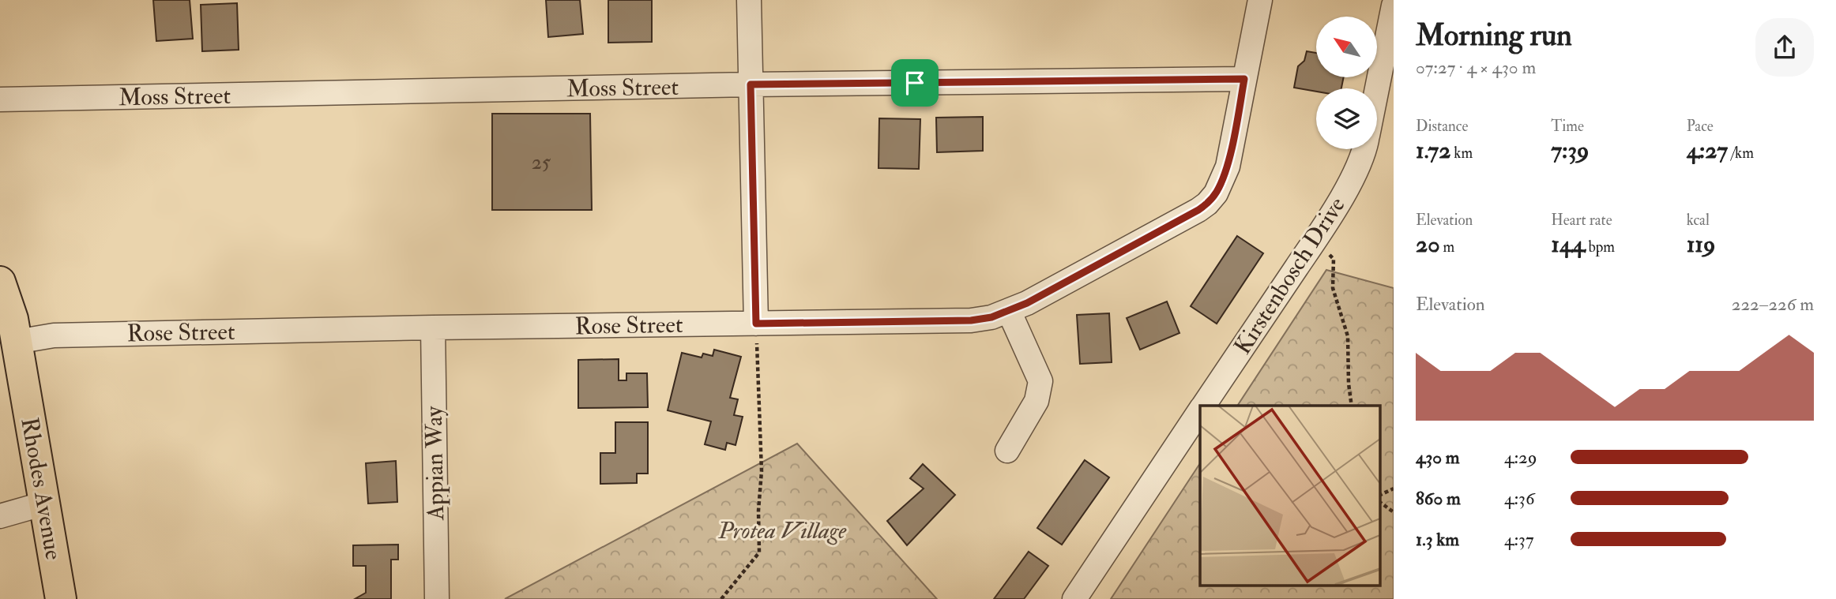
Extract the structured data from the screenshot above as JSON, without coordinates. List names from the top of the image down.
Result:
{
  "streets": {
    "main road": ["Rhodes Avenue"],
    "street": [
      "Moss Street",
      "Kirstenbosch Drive",
      "Rose Street",
      "Appian Way"
    ]
  },
  "crossings": [
    ["Moss Street", "Rose Street"],
    ["Rose Street", "Appian Way"],
    ["Rose Street", "Rhodes Avenue"]
  ],
  "parks": ["Protea Village"],
  "house_numbers": ["25"],
  "north": "top left",
  "page": {
    "heading": ["Morning run", "07:27 · 4 × 430 m"],
    "stats": [
      ["Distance", "1.72 km"],
      ["Time", "7:39"],
      ["Pace", "4:27 /km"],
      ["Elevation", "20 m"],
      ["Heart rate", "144 bpm"],
      ["kcal", "119"]
    ],
    "chart": ["Elevation", "222–226 m"],
    "list": [
      {
        "name": "430 m",
        "note": "4:29"
      },
      {
        "name": "860 m",
        "note": "4:36"
      },
      {
        "name": "1.3 km",
        "note": "4:37"
      }
    ]
  }
}
